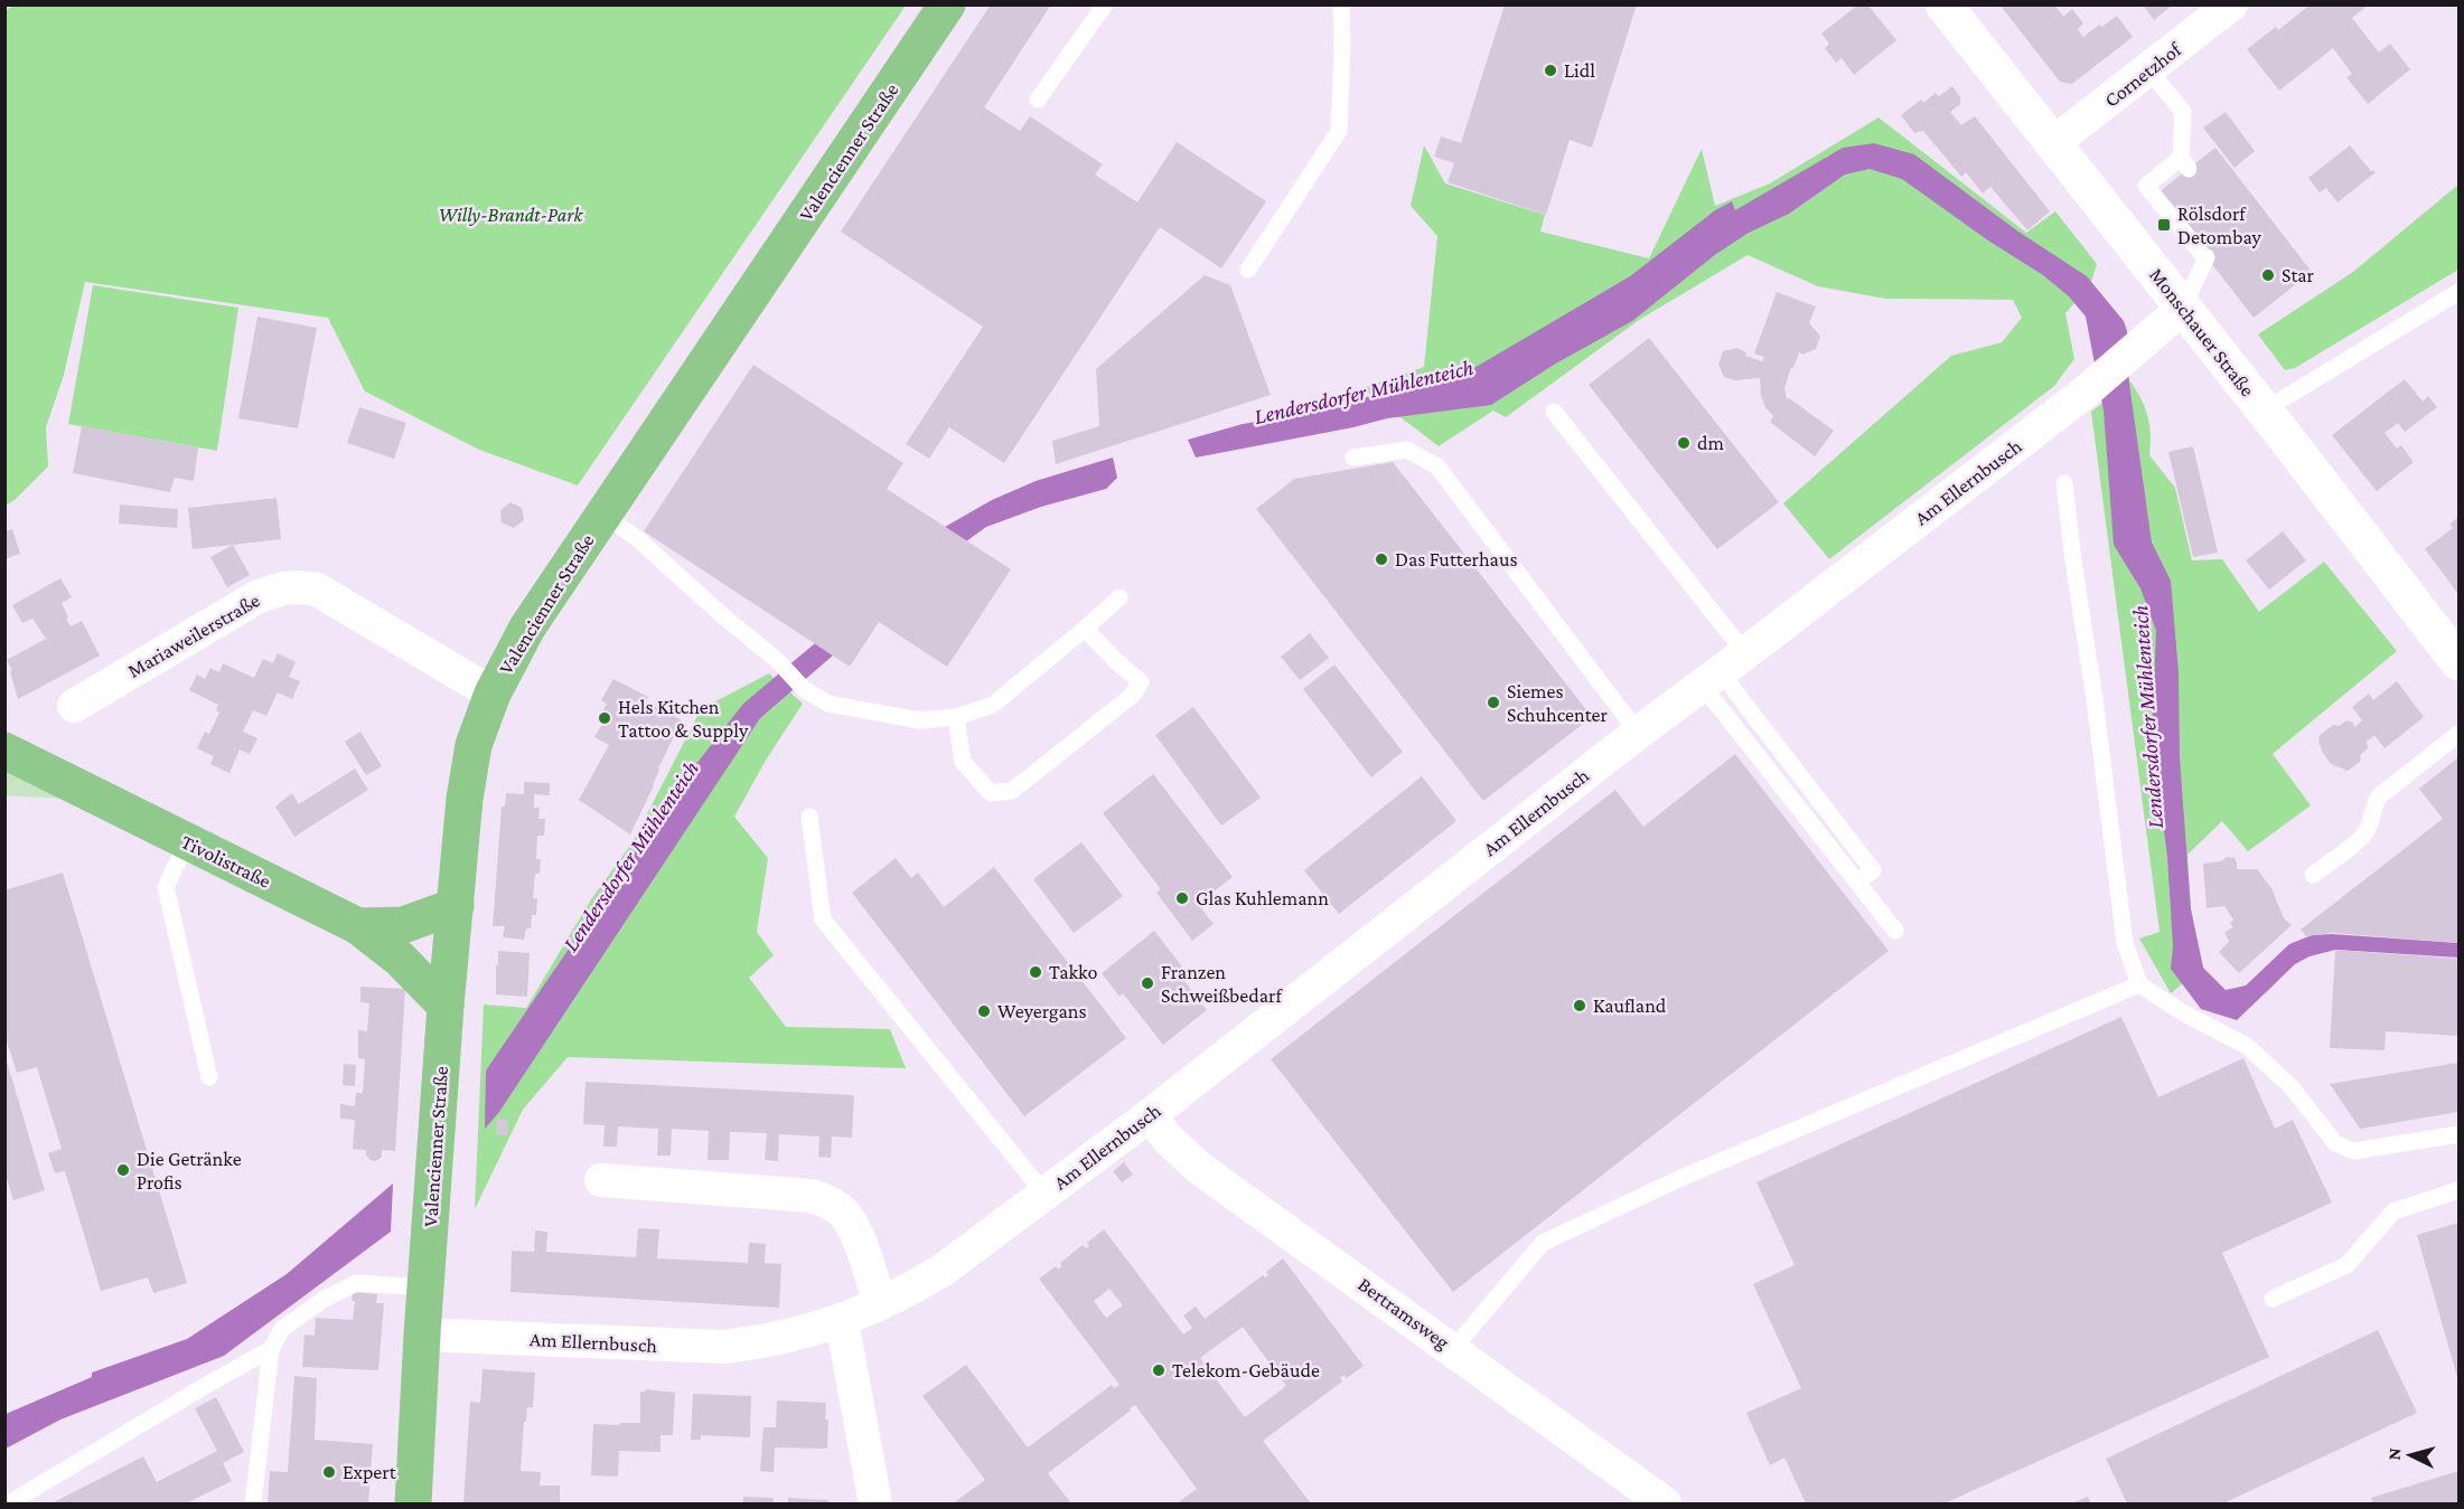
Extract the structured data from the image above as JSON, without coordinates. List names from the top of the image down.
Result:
{
  "streets": {
    "main road": ["Valencienner Straße", "Tivolistraße"],
    "street": [
      "Cornetzhof",
      "Monschauer Straße",
      "Am Ellernbusch",
      "Mariaweilerstraße",
      "Bertramsweg"
    ]
  },
  "crossings": [
    ["Cornetzhof", "Monschauer Straße"],
    ["Valencienner Straße", "Am Ellernbusch"],
    ["Valencienner Straße", "Mariaweilerstraße"],
    ["Valencienner Straße", "Tivolistraße"],
    ["Monschauer Straße", "Am Ellernbusch"],
    ["Am Ellernbusch", "Bertramsweg"]
  ],
  "water": ["Lendersdorfer Mühlenteich"],
  "parks": ["Willy-Brandt-Park"],
  "places": {
    "other": [
      "Lidl",
      "Star",
      "dm",
      "Das Futterhaus",
      "Siemes Schuhcenter",
      "Hels Kitchen Tattoo & Supply",
      "Glas Kuhlemann",
      "Takko",
      "Franzen Schweißbedarf",
      "Kaufland",
      "Weyergans",
      "Die Getränke Profis",
      "Telekom-Gebäude",
      "Expert"
    ],
    "transit": ["Rölsdorf Detombay"]
  },
  "north": "left"
}
